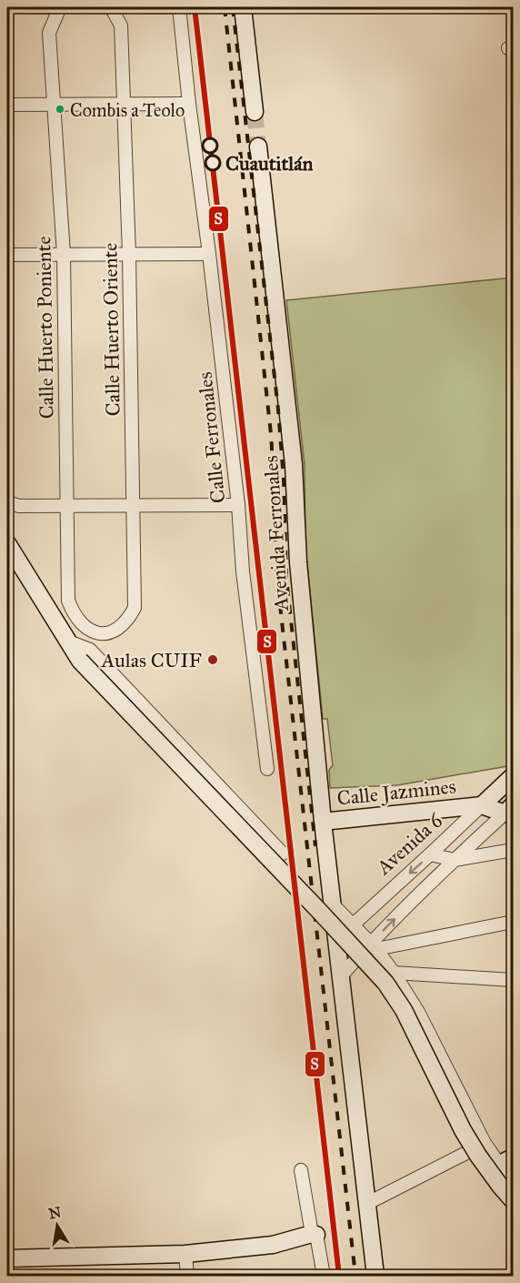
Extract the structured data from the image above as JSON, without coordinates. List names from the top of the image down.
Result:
{
  "streets": {
    "main road": ["Avenida Ferronales", "Calle Jazmines", "Avenida 6"],
    "street": ["Calle Huerto Poniente", "Calle Huerto Oriente", "Calle Ferronales"]
  },
  "crossings": [
    ["Calle Huerto Poniente", "Calle Huerto Oriente"],
    ["Avenida Ferronales", "Calle Jazmines"],
    ["Avenida Ferronales", "Avenida 6"],
    ["Calle Jazmines", "Avenida 6"]
  ],
  "places": ["Combis a Teolo", "Cuautitlán", "Aulas CUIF"],
  "lines": ["transit line S"],
  "north": "top"
}
